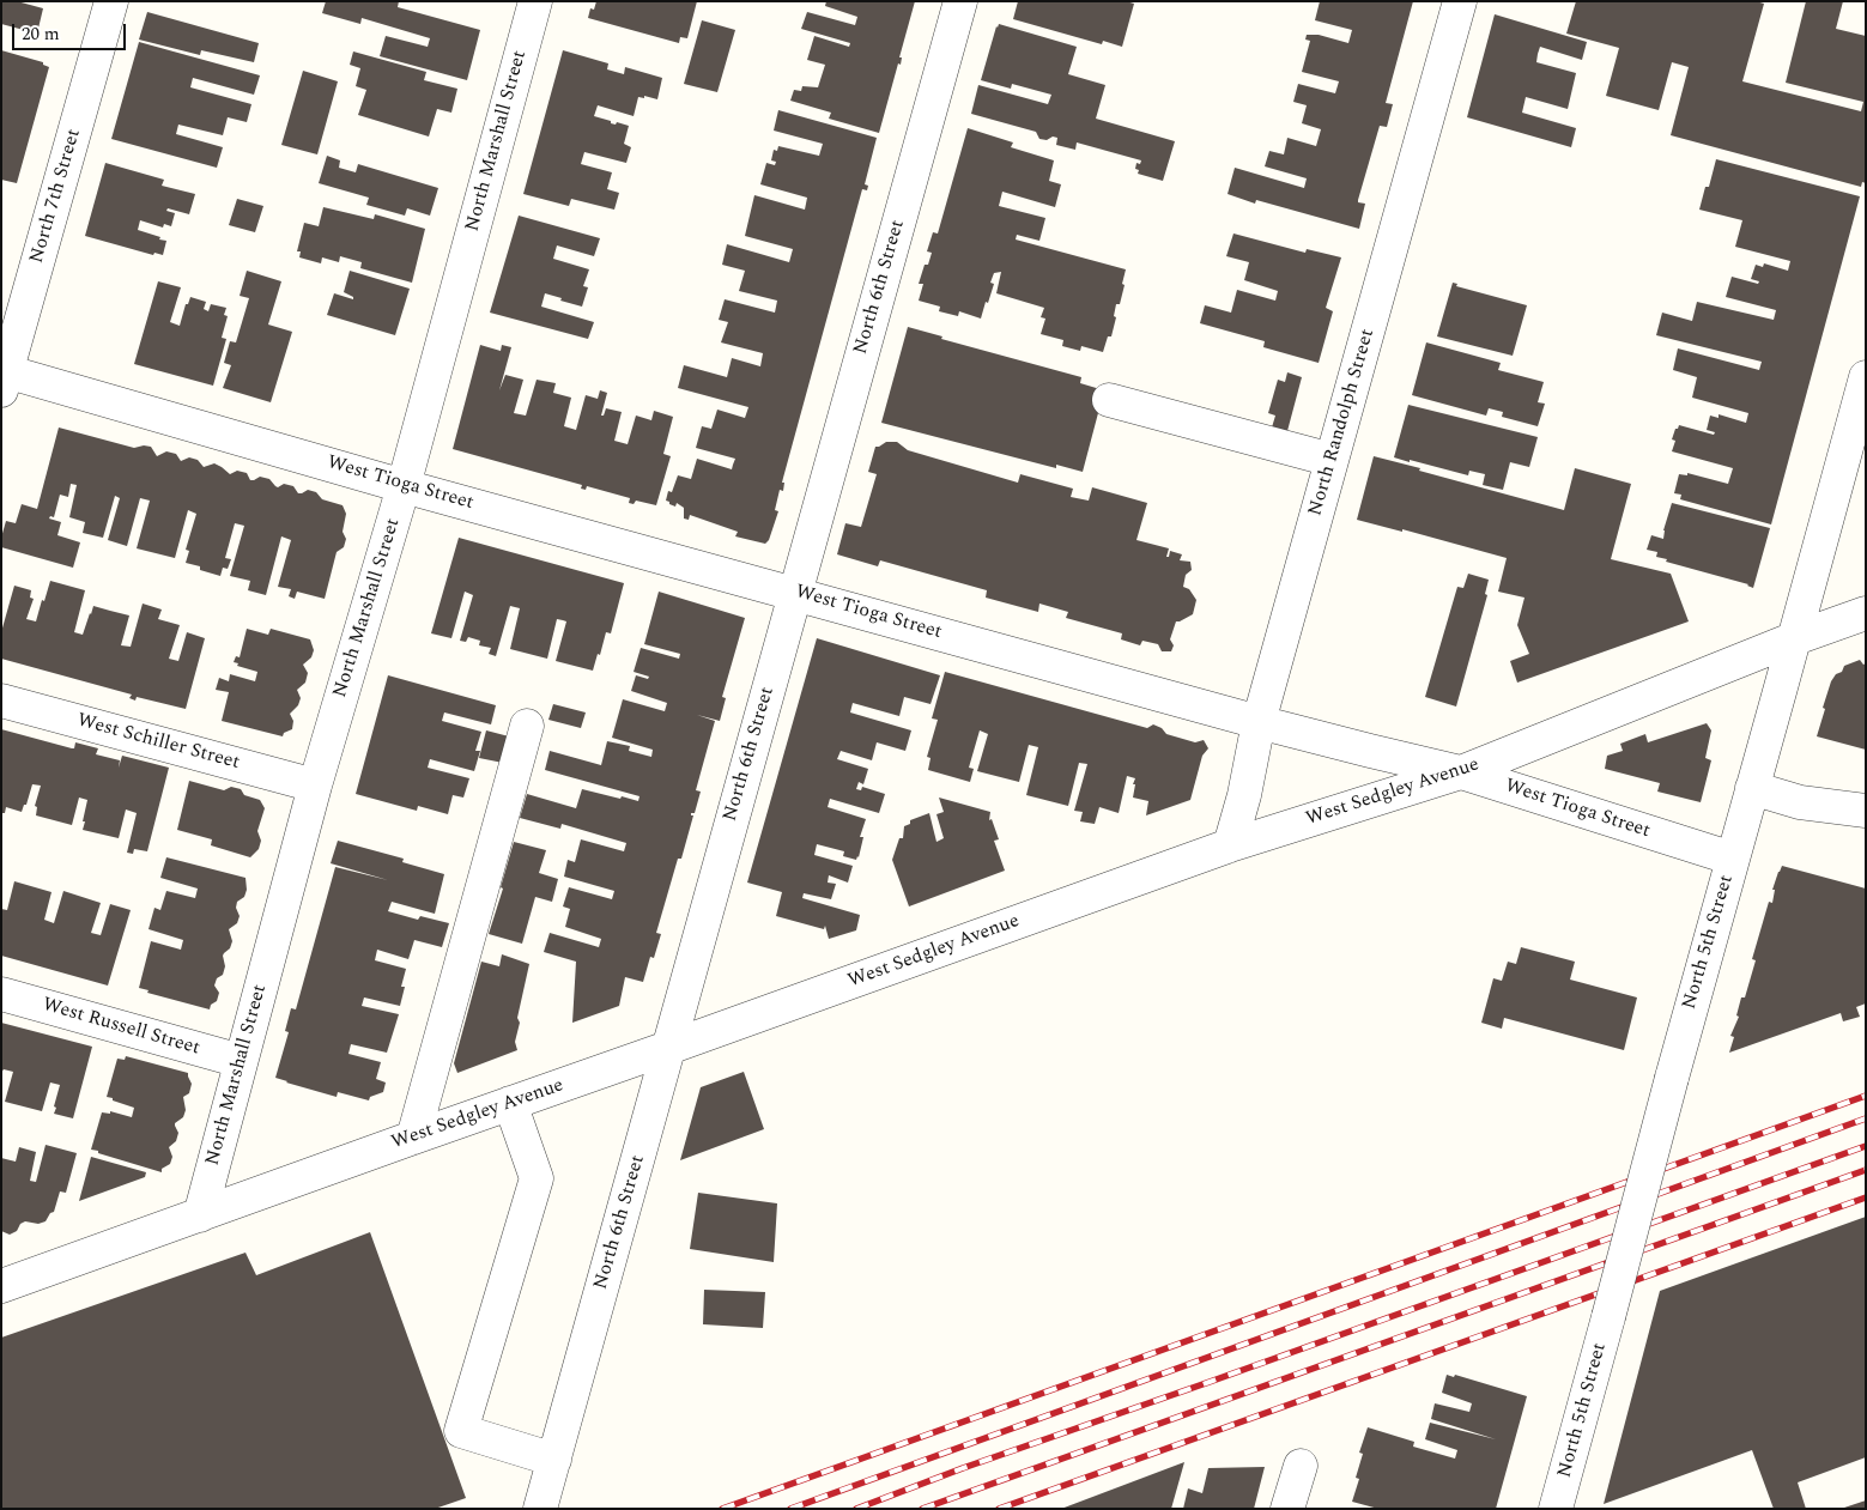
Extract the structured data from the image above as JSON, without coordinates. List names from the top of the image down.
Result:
{
  "streets": {
    "street": [
      "North Marshall Street",
      "North 7th Street",
      "North 6th Street",
      "North Randolph Street",
      "West Tioga Street",
      "West Schiller Street",
      "West Sedgley Avenue",
      "North 5th Street",
      "West Russell Street"
    ]
  },
  "crossings": [
    ["North Marshall Street", "West Tioga Street"],
    ["North Marshall Street", "West Schiller Street"],
    ["North Marshall Street", "West Sedgley Avenue"],
    ["North Marshall Street", "West Russell Street"],
    ["North 7th Street", "West Tioga Street"],
    ["North 6th Street", "West Tioga Street"],
    ["North 6th Street", "West Sedgley Avenue"],
    ["North Randolph Street", "West Tioga Street"],
    ["North Randolph Street", "West Sedgley Avenue"],
    ["West Tioga Street", "West Sedgley Avenue"],
    ["West Tioga Street", "North 5th Street"],
    ["West Sedgley Avenue", "North 5th Street"]
  ],
  "scale_bar": "20 m"
}
